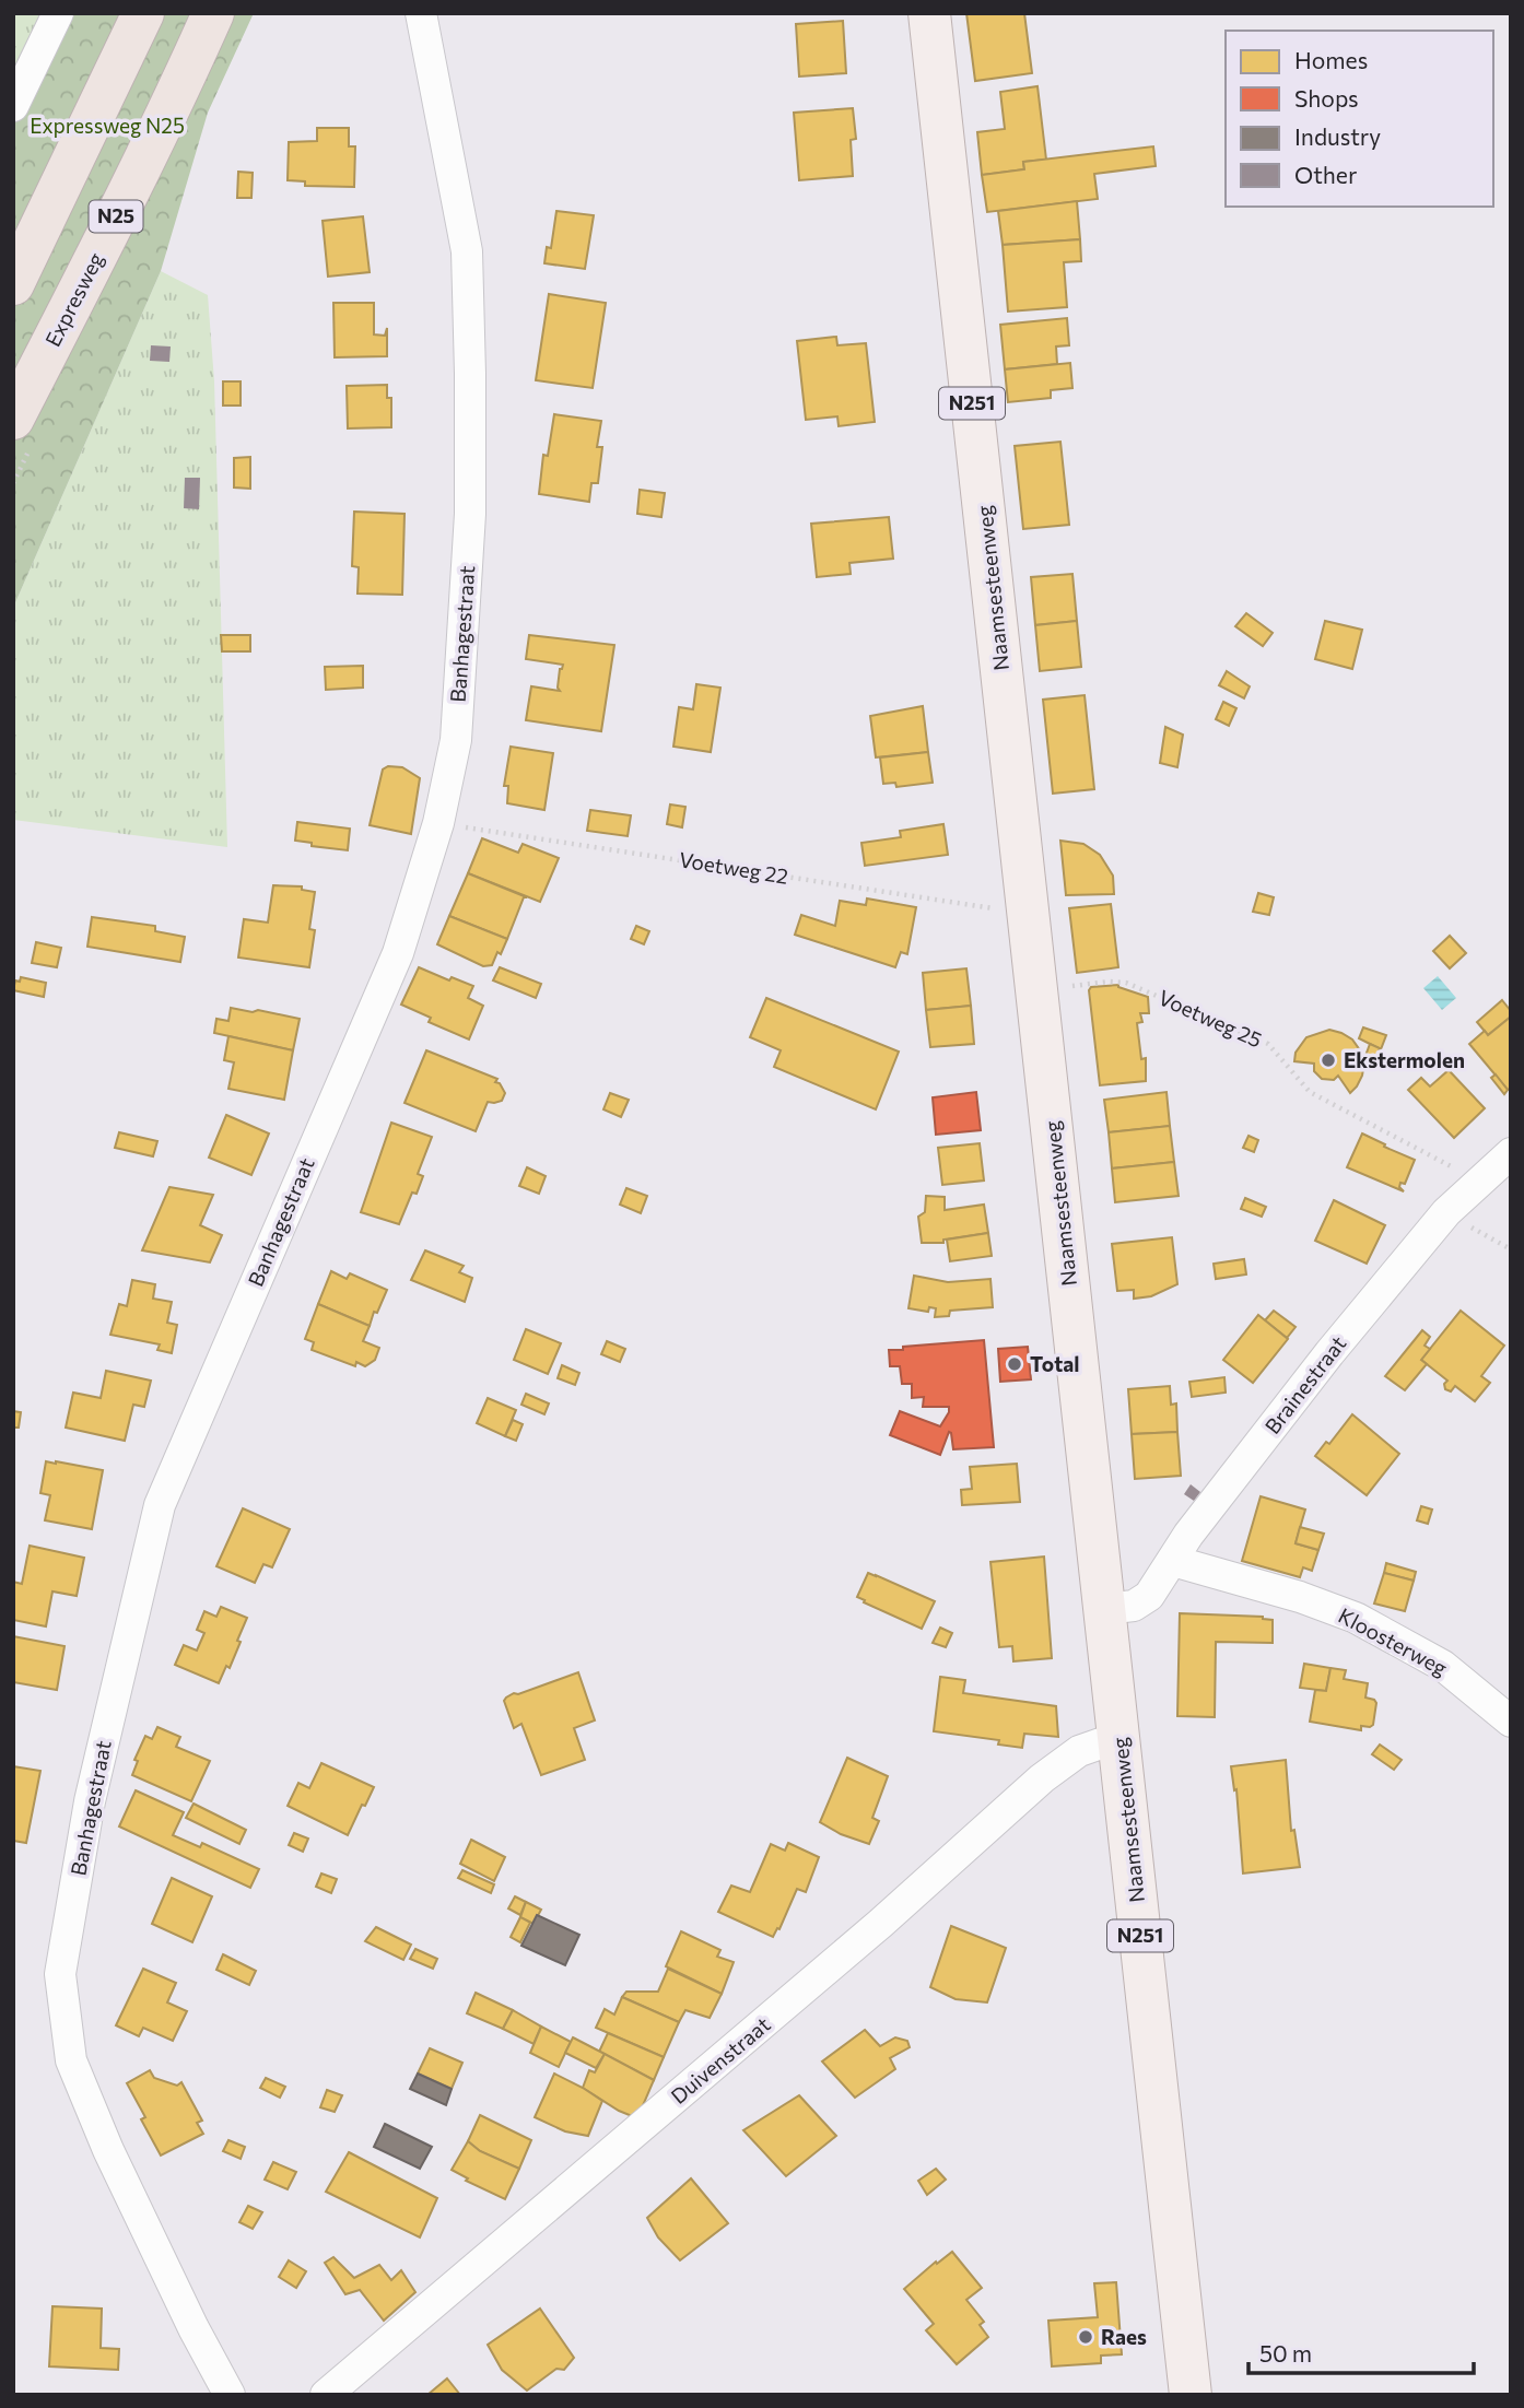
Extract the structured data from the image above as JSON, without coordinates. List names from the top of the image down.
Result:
{
  "streets": {
    "highway": ["N25", "Expresweg"],
    "main road": ["N251", "Naamsesteenweg"],
    "street": [
      "Banhagestraat",
      "Brainestraat",
      "Kloosterweg",
      "Duivenstraat"
    ],
    "path": ["Voetweg 22", "Voetweg 25"]
  },
  "crossings": [
    ["Naamsesteenweg", "Voetweg 22"],
    ["Naamsesteenweg", "Voetweg 25"],
    ["Naamsesteenweg", "Brainestraat"],
    ["Naamsesteenweg", "Duivenstraat"],
    ["Banhagestraat", "Voetweg 22"],
    ["Voetweg 25", "Brainestraat"],
    ["Brainestraat", "Kloosterweg"]
  ],
  "parks": ["Expressweg N25"],
  "places": ["Ekstermolen", "Total", "Raes"],
  "legend": [
    "Homes",
    "Shops",
    "Industry",
    "Other"
  ],
  "scale_bar": "50 m"
}
